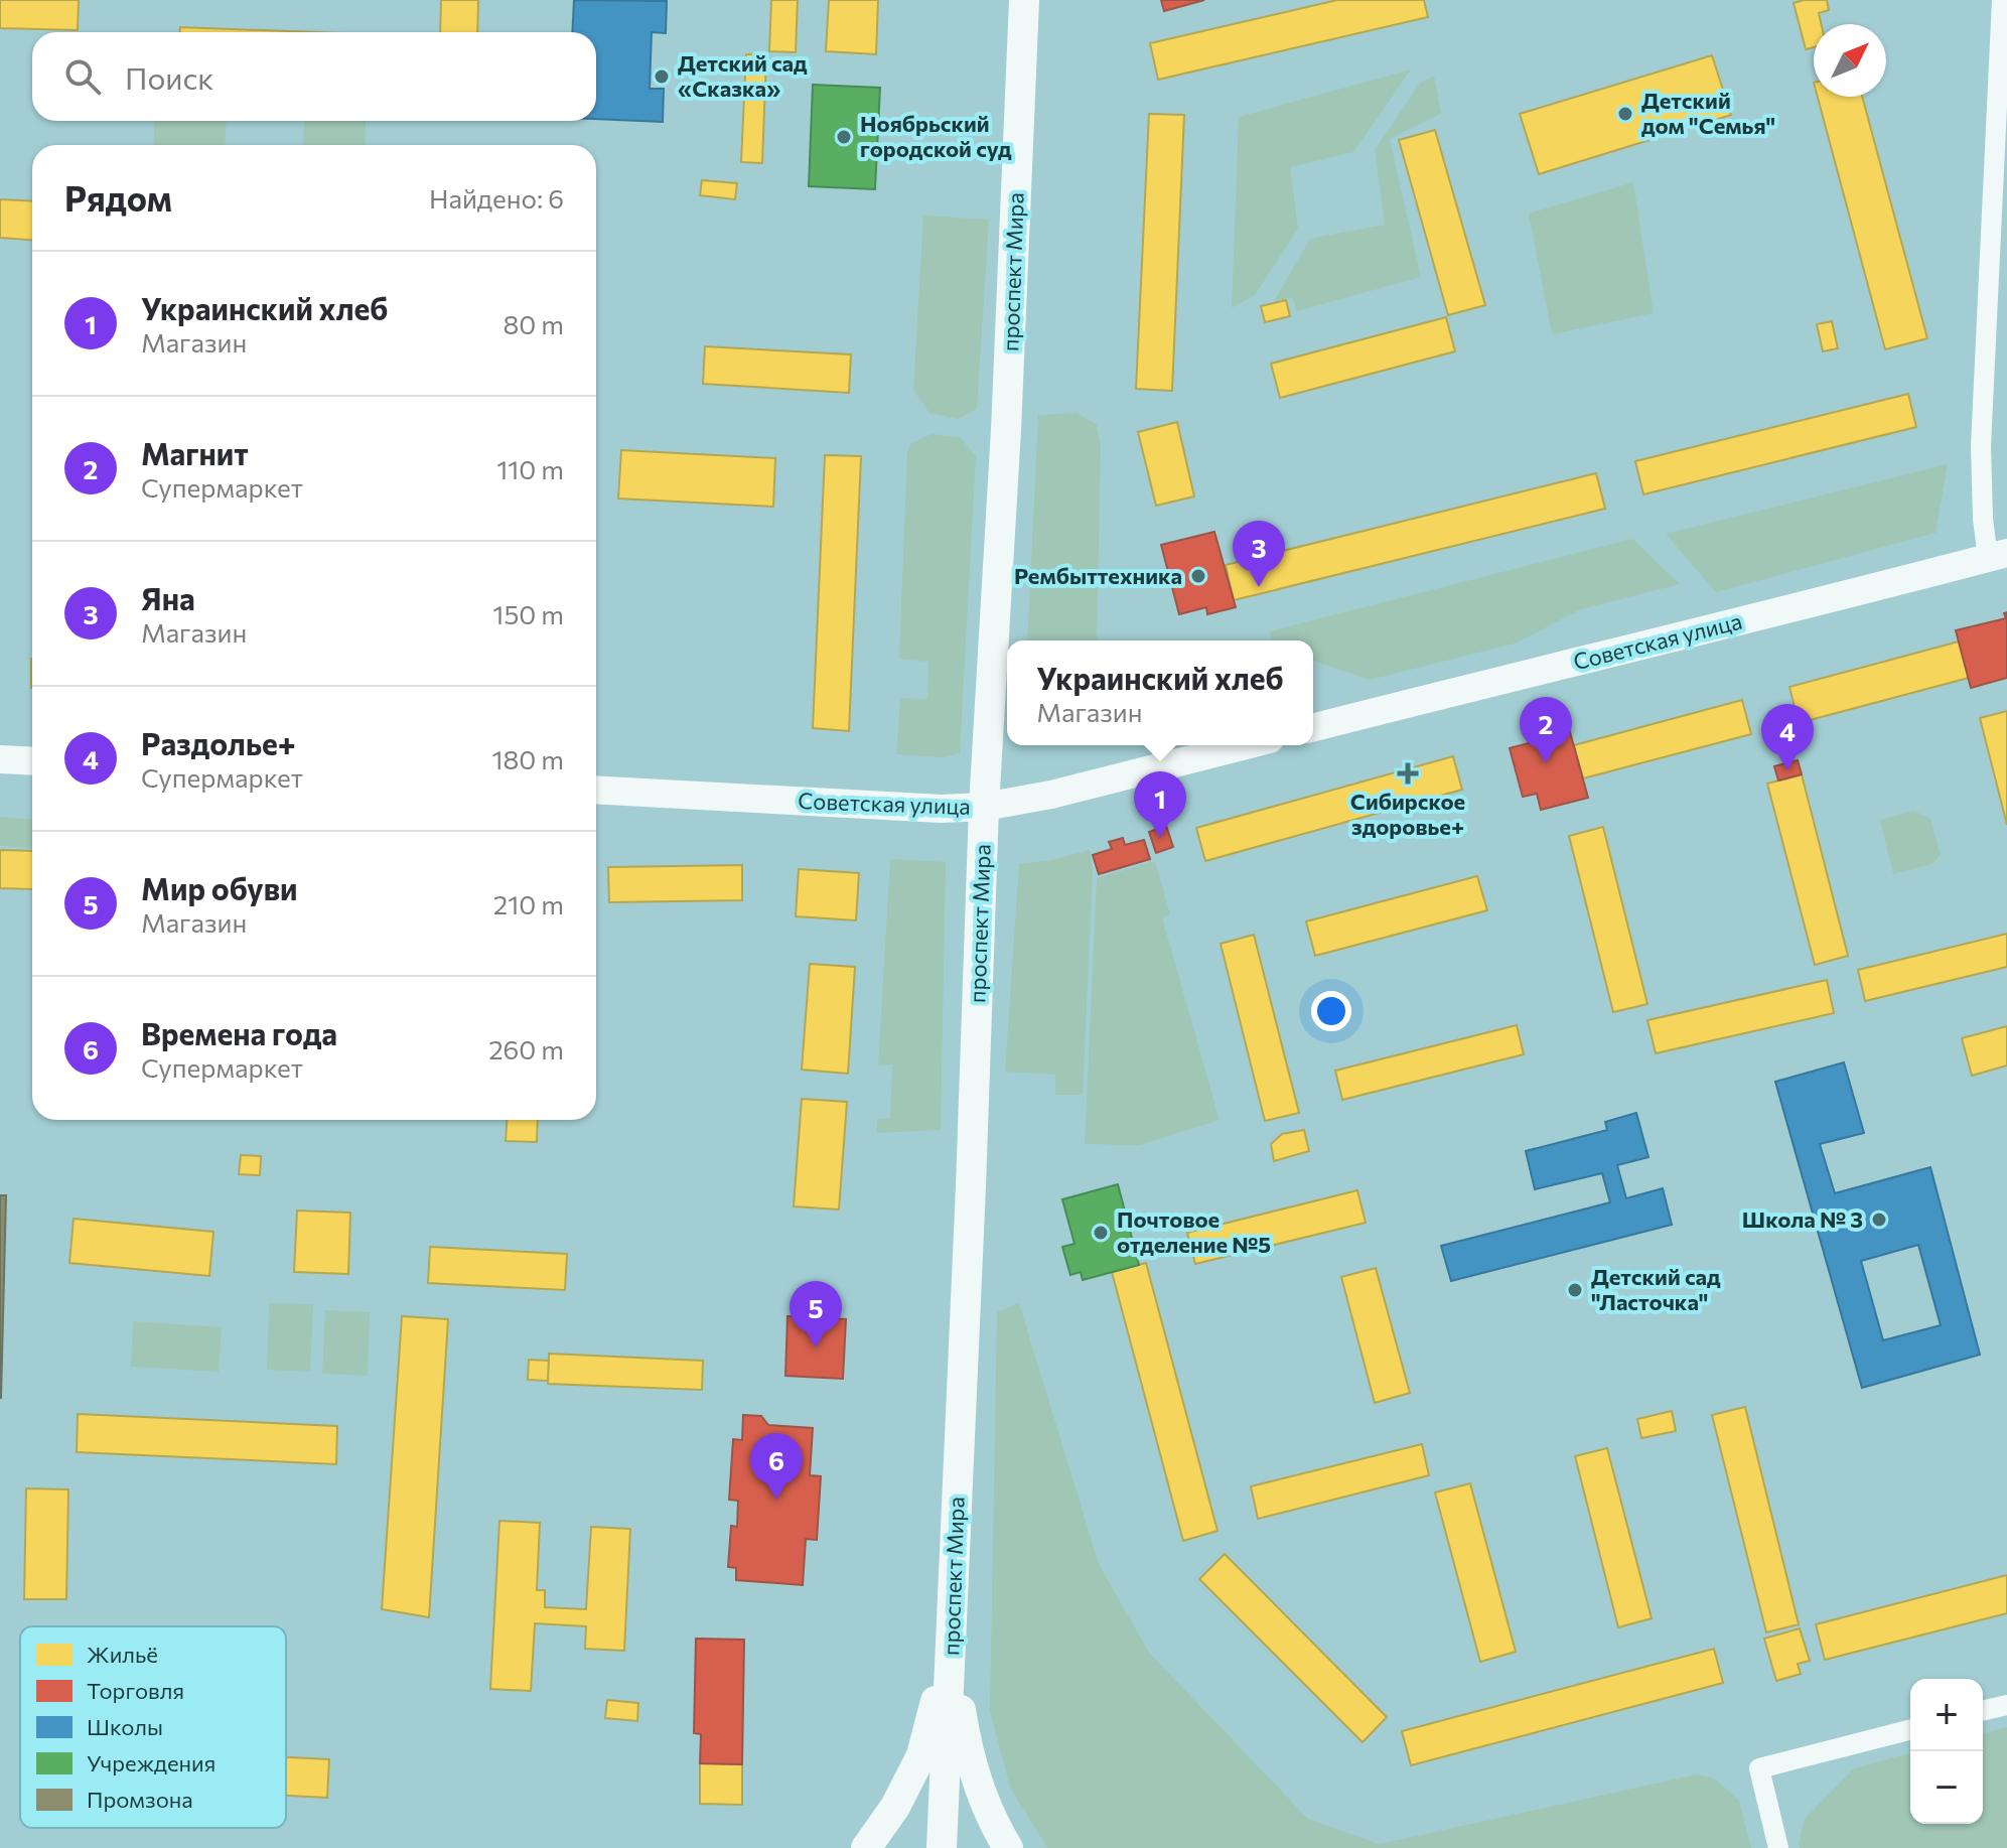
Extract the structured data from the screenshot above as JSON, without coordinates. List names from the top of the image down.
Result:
{
  "streets": {
    "main road": ["проспект Мира", "Советская улица"]
  },
  "crossings": [
    ["проспект Мира", "Советская улица"]
  ],
  "places": {
    "other": [
      "Детский сад «Сказка»",
      "Детский дом \"Семья\"",
      "Ноябрьский городской суд",
      "Рембыттехника",
      "Школа № 3",
      "Почтовое отделение №5",
      "Детский сад \"Ласточка\""
    ],
    "health": ["Сибирское здоровье+"]
  },
  "legend": [
    "Жильё",
    "Торговля",
    "Школы",
    "Учреждения",
    "Промзона"
  ],
  "north": "top right",
  "page": {
    "search": "Поиск",
    "heading": ["Рядом", "Найдено: 6"],
    "list": [
      {
        "mark": "1",
        "name": "Украинский хлеб",
        "note": "Магазин",
        "value": "80 m"
      },
      {
        "mark": "2",
        "name": "Магнит",
        "note": "Супермаркет",
        "value": "110 m"
      },
      {
        "mark": "3",
        "name": "Яна",
        "note": "Магазин",
        "value": "150 m"
      },
      {
        "mark": "4",
        "name": "Раздолье+",
        "note": "Супермаркет",
        "value": "180 m"
      },
      {
        "mark": "5",
        "name": "Мир обуви",
        "note": "Магазин",
        "value": "210 m"
      },
      {
        "mark": "6",
        "name": "Времена года",
        "note": "Супермаркет",
        "value": "260 m"
      }
    ],
    "pins": [
      "3",
      "2",
      "4",
      "1",
      "5",
      "6"
    ],
    "popup": ["Украинский хлеб", "Магазин"],
    "map_buttons": ["+", "−"]
  }
}
